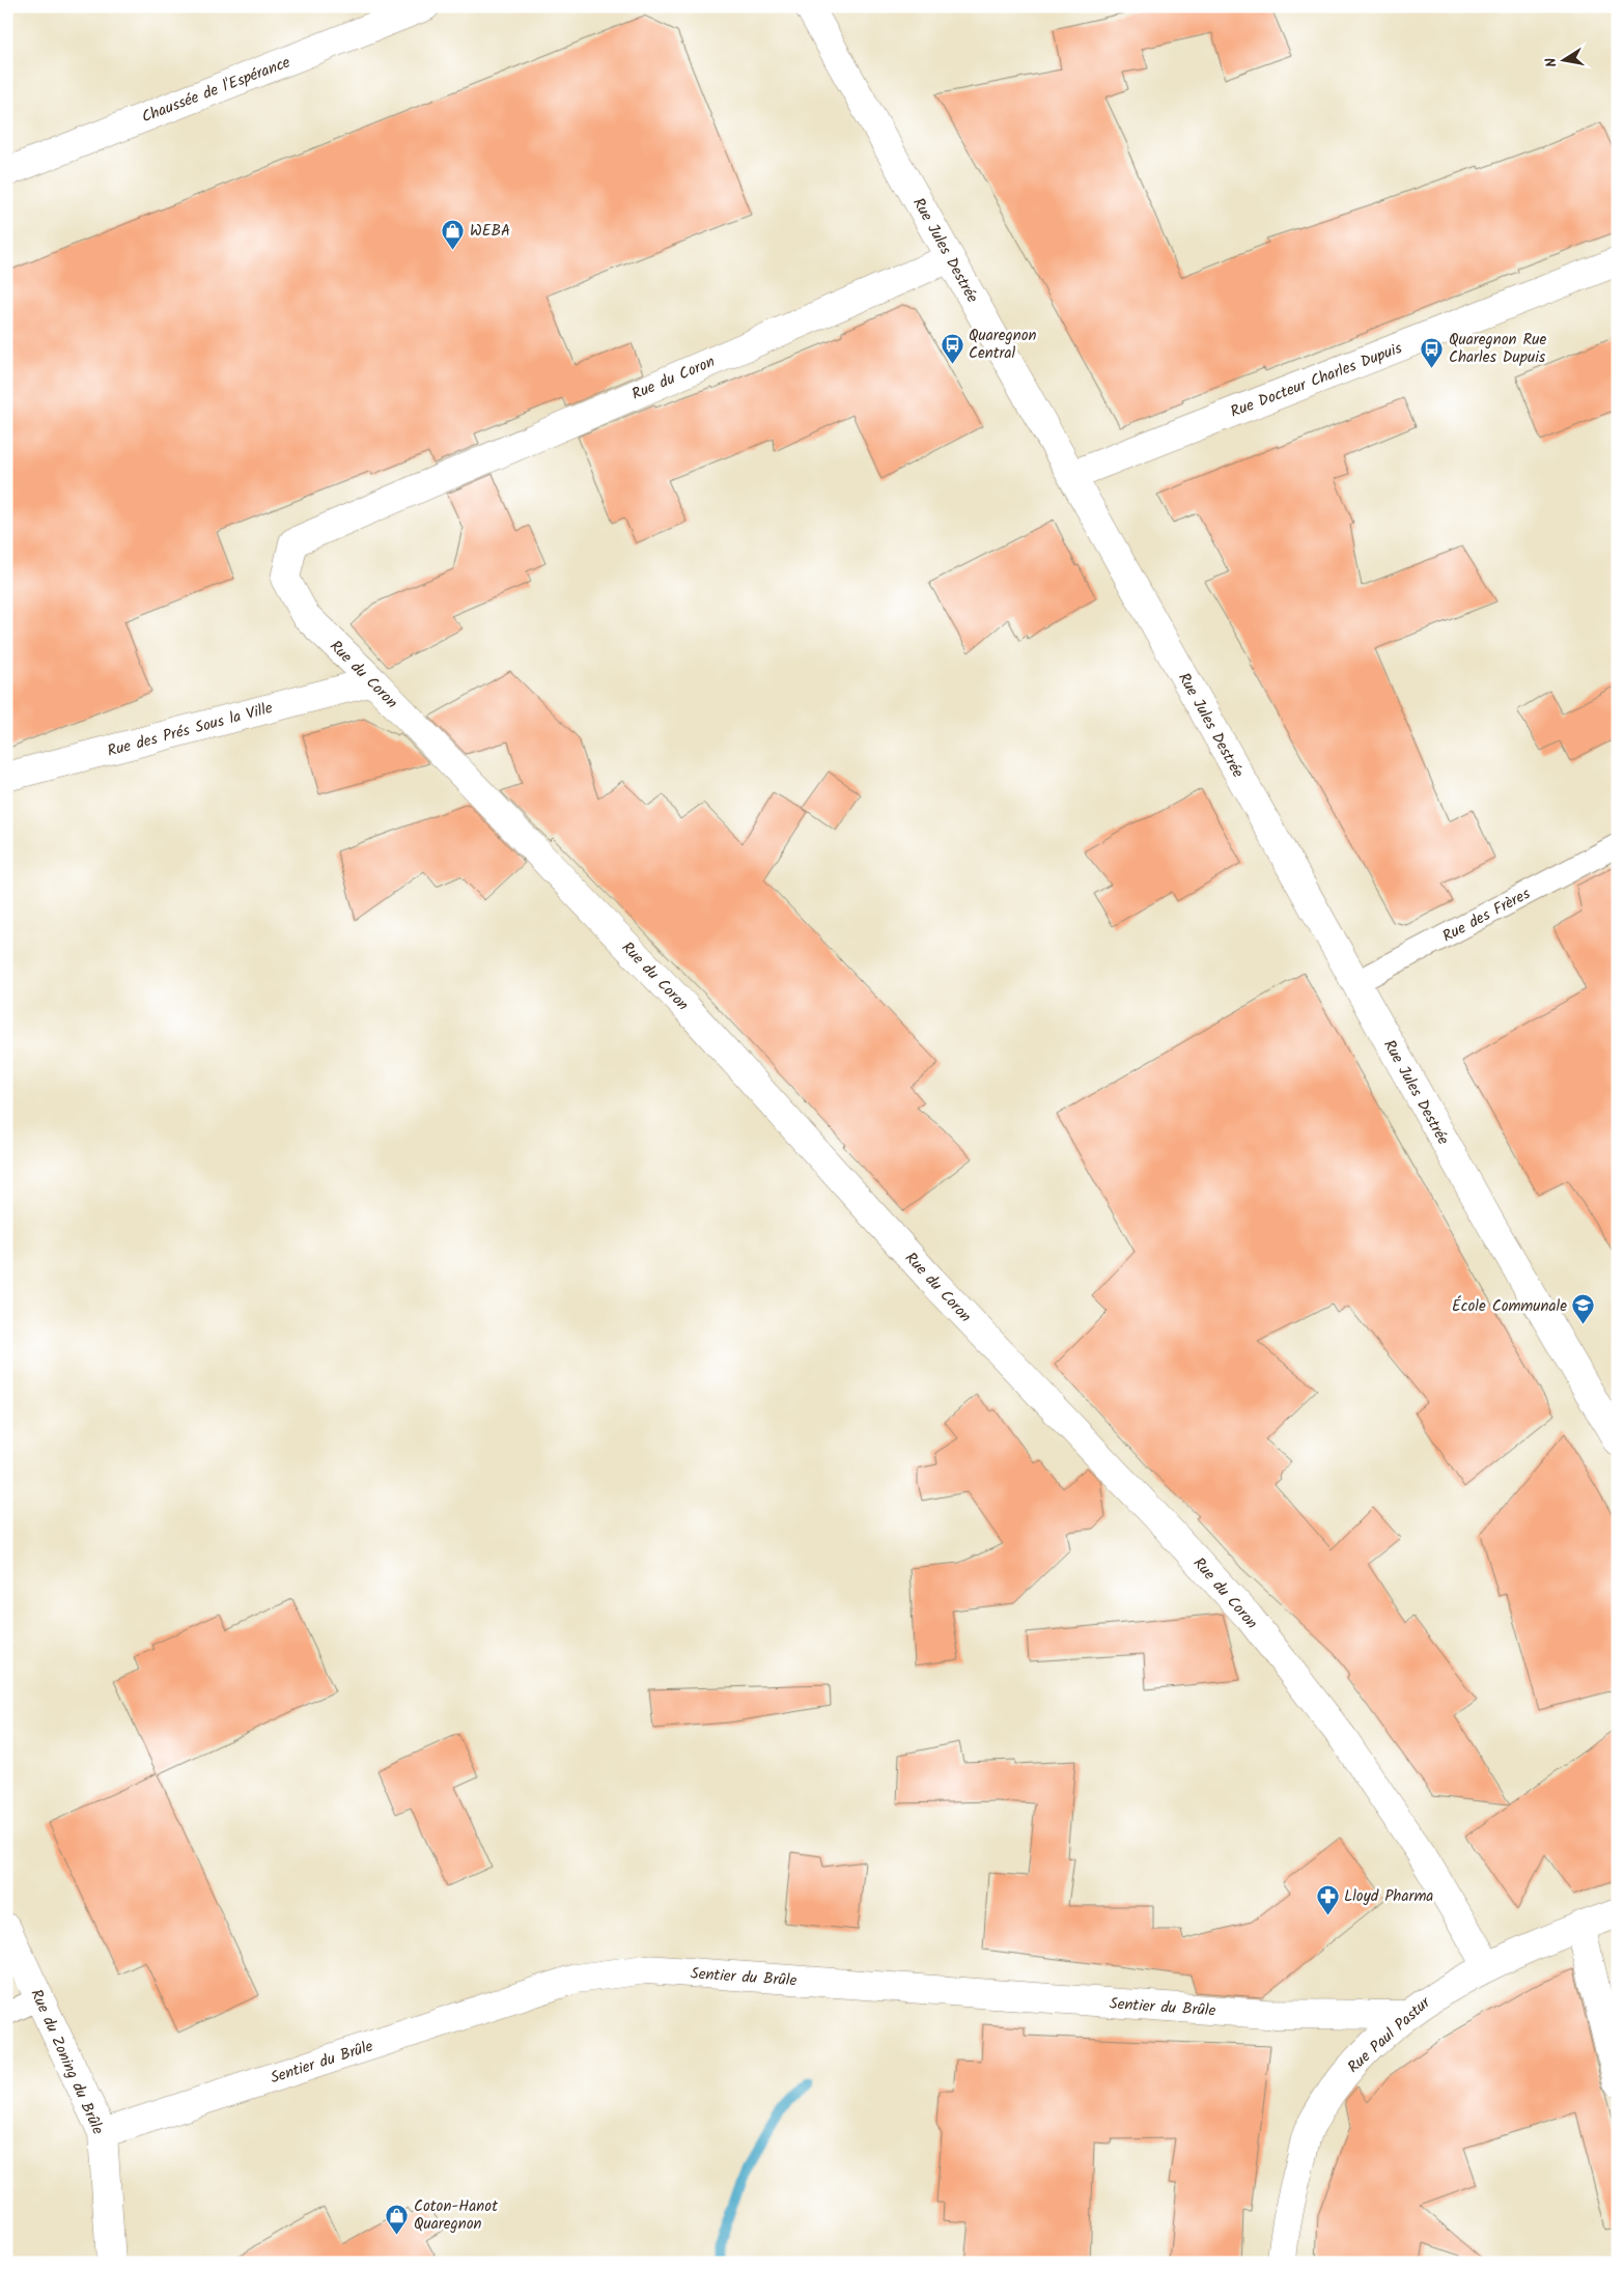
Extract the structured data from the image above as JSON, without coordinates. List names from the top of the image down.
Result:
{
  "streets": {
    "street": [
      "Chaussée de l'Espérance",
      "Rue Jules Destrée",
      "Rue du Coron",
      "Rue Docteur Charles Dupuis",
      "Rue des Prés Sous la Ville",
      "Sentier du Brûle",
      "Rue Paul Pastur",
      "Rue du Zoning du Brûle"
    ],
    "lane": ["Rue des Frères"]
  },
  "crossings": [
    ["Rue Jules Destrée", "Rue du Coron"],
    ["Rue Jules Destrée", "Rue Docteur Charles Dupuis"],
    ["Rue Jules Destrée", "Rue des Frères"],
    ["Rue du Coron", "Rue des Prés Sous la Ville"],
    ["Rue du Coron", "Rue Paul Pastur"],
    ["Sentier du Brûle", "Rue Paul Pastur"],
    ["Sentier du Brûle", "Rue du Zoning du Brûle"]
  ],
  "places": {
    "shop": ["WEBA", "Coton-Hanot Quaregnon"],
    "bus stop": ["Quaregnon Central", "Quaregnon Rue Charles Dupuis"],
    "school or university": ["École Communale"],
    "pharmacy": ["Lloyd Pharma"]
  },
  "north": "left"
}
